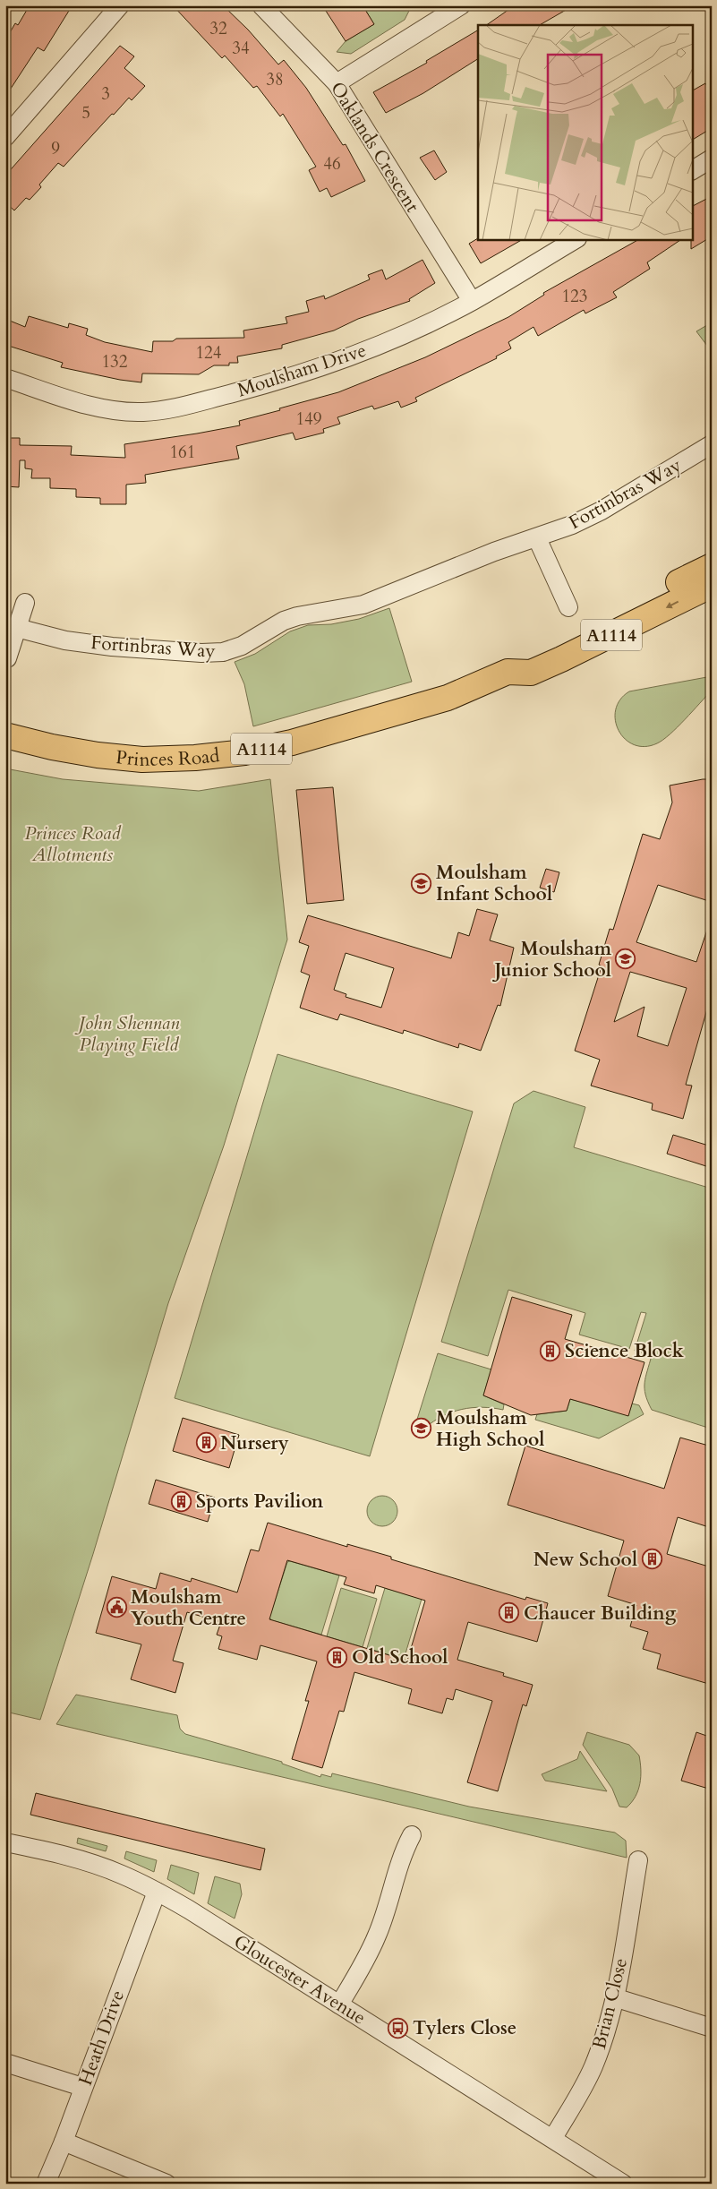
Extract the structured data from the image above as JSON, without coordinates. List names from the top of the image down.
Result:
{
  "streets": {
    "main road": ["A1114", "Princes Road"],
    "street": [
      "Oaklands Crescent",
      "Moulsham Drive",
      "Fortinbras Way",
      "Gloucester Avenue",
      "Brian Close",
      "Heath Drive"
    ]
  },
  "crossings": [
    ["Oaklands Crescent", "Moulsham Drive"],
    ["Gloucester Avenue", "Brian Close"],
    ["Gloucester Avenue", "Heath Drive"]
  ],
  "parks": ["Princes Road Allotments", "John Shennan Playing Field"],
  "places": {
    "school or university": ["Moulsham Infant School", "Moulsham Junior School", "Moulsham High School"],
    "building": [
      "Science Block",
      "Nursery",
      "Sports Pavilion",
      "New School",
      "Chaucer Building",
      "Old School"
    ],
    "public building": ["Moulsham Youth Centre"],
    "bus stop": ["Tylers Close"]
  },
  "house_numbers": [
    "32",
    "34",
    "38",
    "3",
    "5",
    "9",
    "46",
    "123",
    "124",
    "132",
    "149",
    "161"
  ]
}
